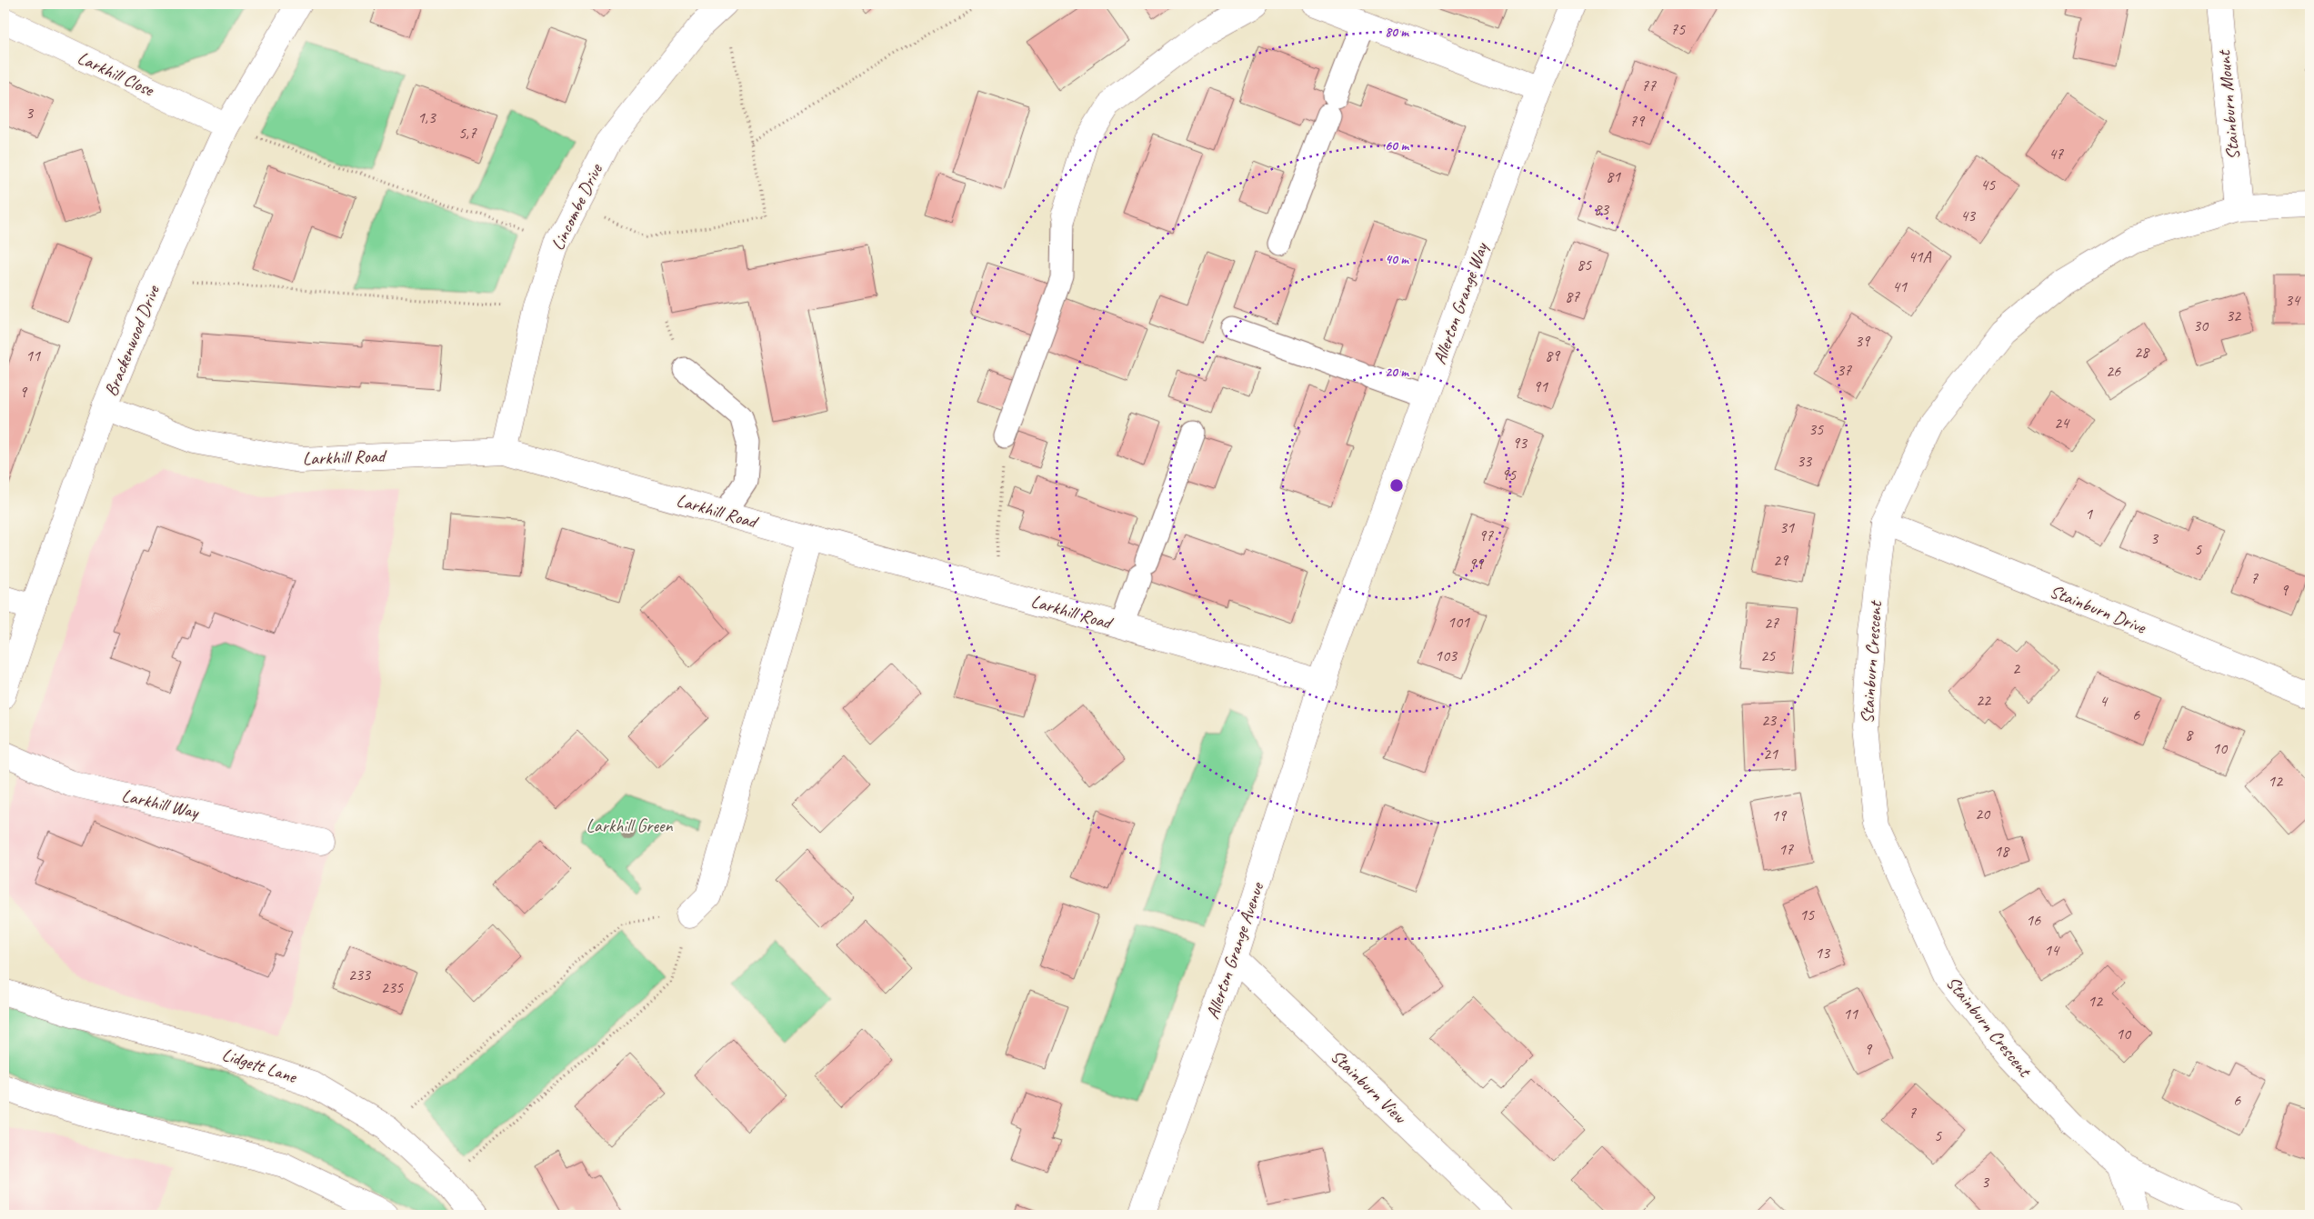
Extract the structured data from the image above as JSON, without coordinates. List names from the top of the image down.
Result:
{
  "streets": {
    "street": [
      "Larkhill Close",
      "Stainburn Mount",
      "Lincombe Drive",
      "Allerton Grange Way",
      "Brackenwood Drive",
      "Larkhill Road",
      "Stainburn Drive",
      "Stainburn Crescent",
      "Larkhill Way",
      "Allerton Grange Avenue",
      "Lidgett Lane",
      "Stainburn View"
    ]
  },
  "crossings": [
    ["Larkhill Close", "Brackenwood Drive"],
    ["Stainburn Mount", "Stainburn Crescent"],
    ["Lincombe Drive", "Larkhill Road"],
    ["Allerton Grange Way", "Larkhill Road"],
    ["Allerton Grange Way", "Allerton Grange Avenue"],
    ["Brackenwood Drive", "Larkhill Road"],
    ["Larkhill Road", "Allerton Grange Avenue"],
    ["Stainburn Drive", "Stainburn Crescent"],
    ["Allerton Grange Avenue", "Stainburn View"]
  ],
  "parks": ["Larkhill Green"],
  "house_numbers": [
    "75",
    "77",
    "3",
    "1,3",
    "79",
    "5,7",
    "47",
    "81",
    "45",
    "83",
    "43",
    "41A",
    "85",
    "41",
    "87",
    "34",
    "32",
    "30",
    "39",
    "28",
    "11",
    "89",
    "37",
    "26",
    "91",
    "9",
    "24",
    "35",
    "93",
    "33",
    "95",
    "1",
    "31",
    "97",
    "3",
    "5",
    "29",
    "99",
    "7",
    "9",
    "101",
    "27",
    "103",
    "25",
    "2",
    "22",
    "4",
    "6",
    "23",
    "8",
    "10",
    "21",
    "12",
    "20",
    "19",
    "17",
    "18",
    "15",
    "16",
    "14",
    "13",
    "233",
    "235",
    "12",
    "11",
    "10",
    "9",
    "6",
    "7",
    "5",
    "3"
  ],
  "rings": [
    "80 m",
    "60 m",
    "40 m",
    "20 m"
  ]
}
